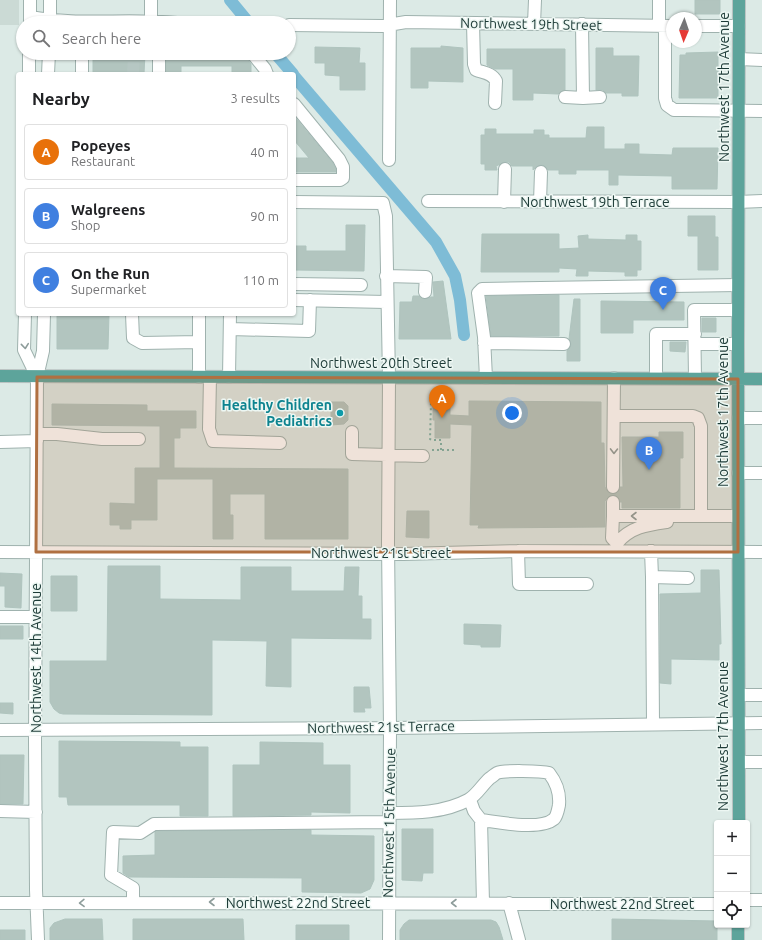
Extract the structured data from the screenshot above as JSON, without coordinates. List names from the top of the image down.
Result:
{
  "streets": {
    "main road": ["Northwest 17th Avenue", "Northwest 20th Street"],
    "street": [
      "Northwest 19th Street",
      "Northwest 19th Terrace",
      "Northwest 21st Street",
      "Northwest 14th Avenue",
      "Northwest 21st Terrace",
      "Northwest 15th Avenue",
      "Northwest 22nd Street"
    ]
  },
  "crossings": [
    ["Northwest 17th Avenue", "Northwest 19th Terrace"],
    ["Northwest 17th Avenue", "Northwest 20th Street"],
    ["Northwest 17th Avenue", "Northwest 21st Street"],
    ["Northwest 17th Avenue", "Northwest 21st Terrace"],
    ["Northwest 20th Street", "Northwest 14th Avenue"],
    ["Northwest 20th Street", "Northwest 15th Avenue"],
    ["Northwest 21st Street", "Northwest 14th Avenue"],
    ["Northwest 21st Street", "Northwest 15th Avenue"],
    ["Northwest 14th Avenue", "Northwest 21st Terrace"],
    ["Northwest 14th Avenue", "Northwest 22nd Street"],
    ["Northwest 21st Terrace", "Northwest 15th Avenue"],
    ["Northwest 15th Avenue", "Northwest 22nd Street"]
  ],
  "one_way": ["Northwest 22nd Street"],
  "places": ["Healthy Children Pediatrics"],
  "north": "bottom",
  "page": {
    "search": "Search here",
    "heading": ["Nearby", "3 results"],
    "list": [
      {
        "mark": "A",
        "name": "Popeyes",
        "note": "Restaurant",
        "value": "40 m"
      },
      {
        "mark": "B",
        "name": "Walgreens",
        "note": "Shop",
        "value": "90 m"
      },
      {
        "mark": "C",
        "name": "On the Run",
        "note": "Supermarket",
        "value": "110 m"
      }
    ],
    "pins": ["C", "A", "B"],
    "map_buttons": ["+", "−"]
  }
}
